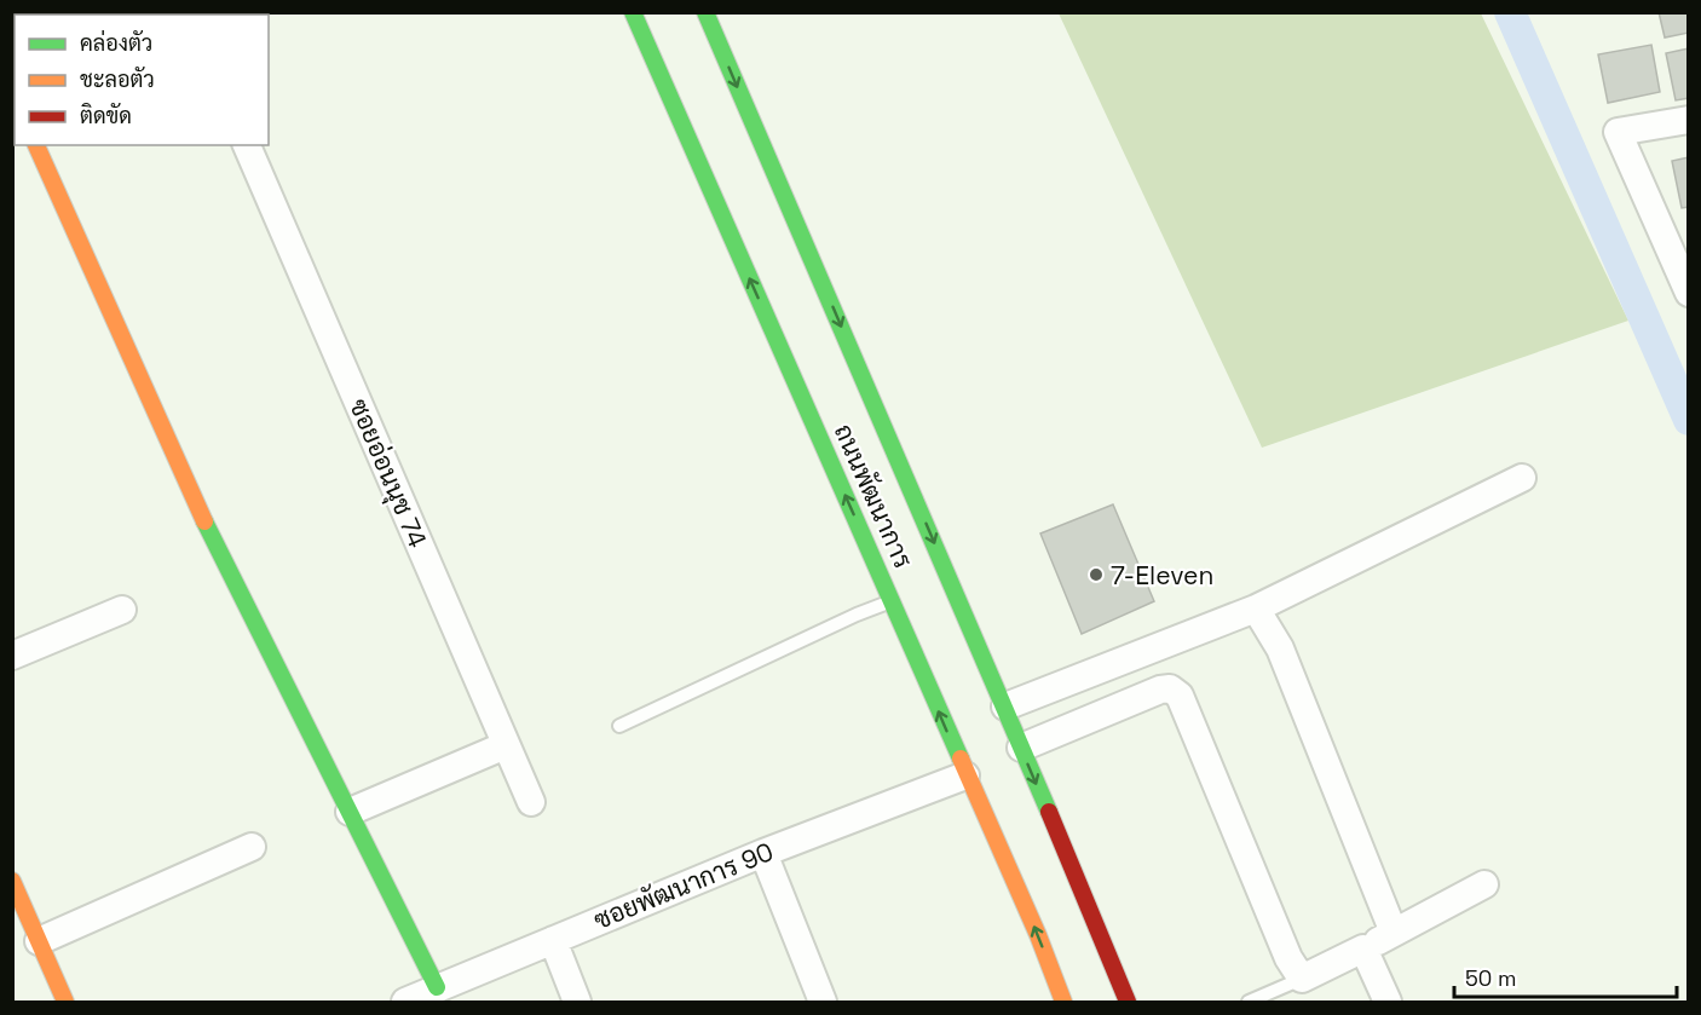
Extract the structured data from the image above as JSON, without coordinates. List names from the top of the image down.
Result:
{
  "streets": {
    "main road": ["ถนนพัฒนาการ"],
    "street": ["ซอยอ่อนนุช 74", "ซอยพัฒนาการ 90"]
  },
  "crossings": [
    ["ถนนพัฒนาการ", "ซอยพัฒนาการ 90"]
  ],
  "places": ["7-Eleven"],
  "legend": ["คล่องตัว", "ชะลอตัว", "ติดขัด"],
  "scale_bar": "50 m"
}
